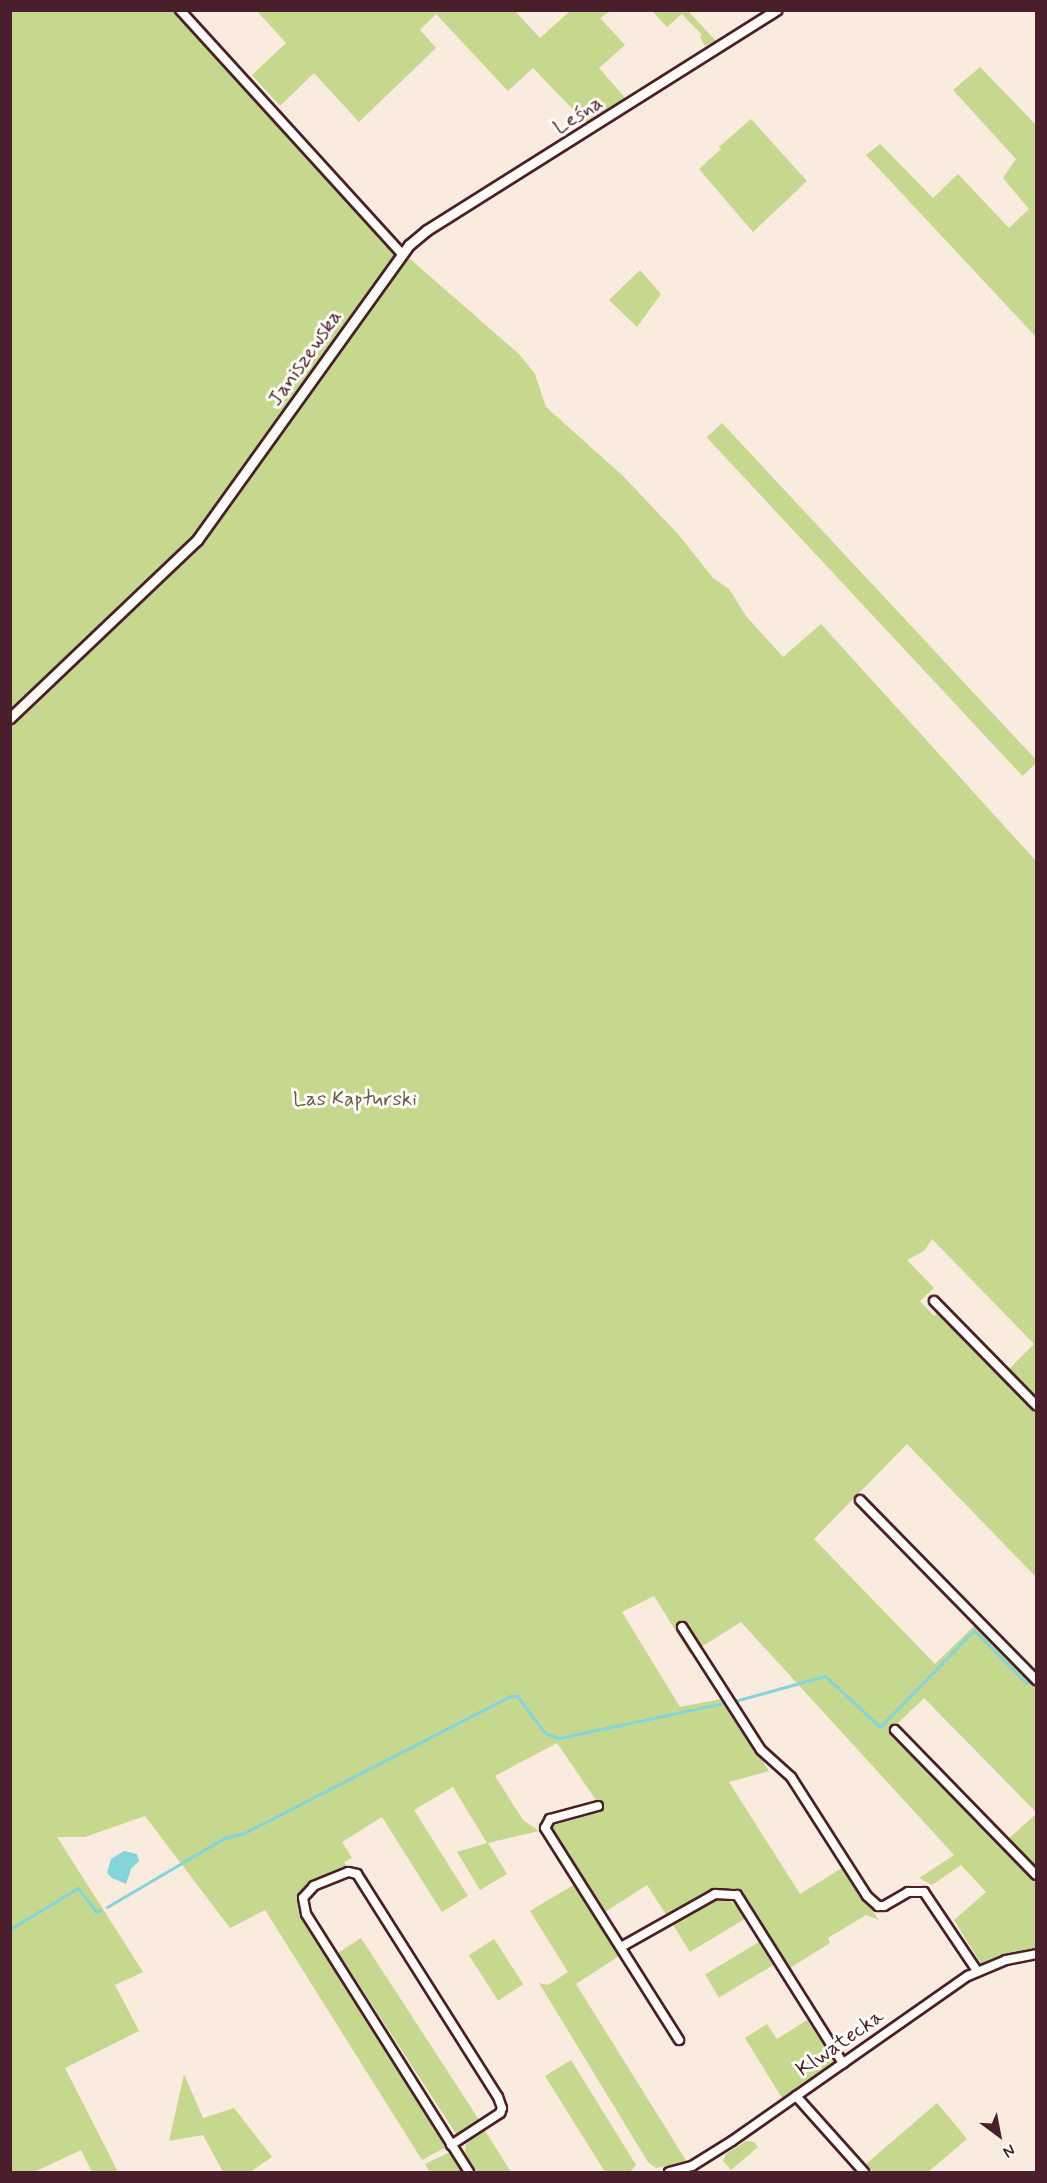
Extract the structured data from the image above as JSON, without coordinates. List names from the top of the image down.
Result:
{
  "streets": {
    "street": ["Leśna", "Janiszewska", "Klwatecka"]
  },
  "crossings": [
    ["Leśna", "Janiszewska"]
  ],
  "parks": ["Las Kapturski"],
  "north": "bottom right"
}
